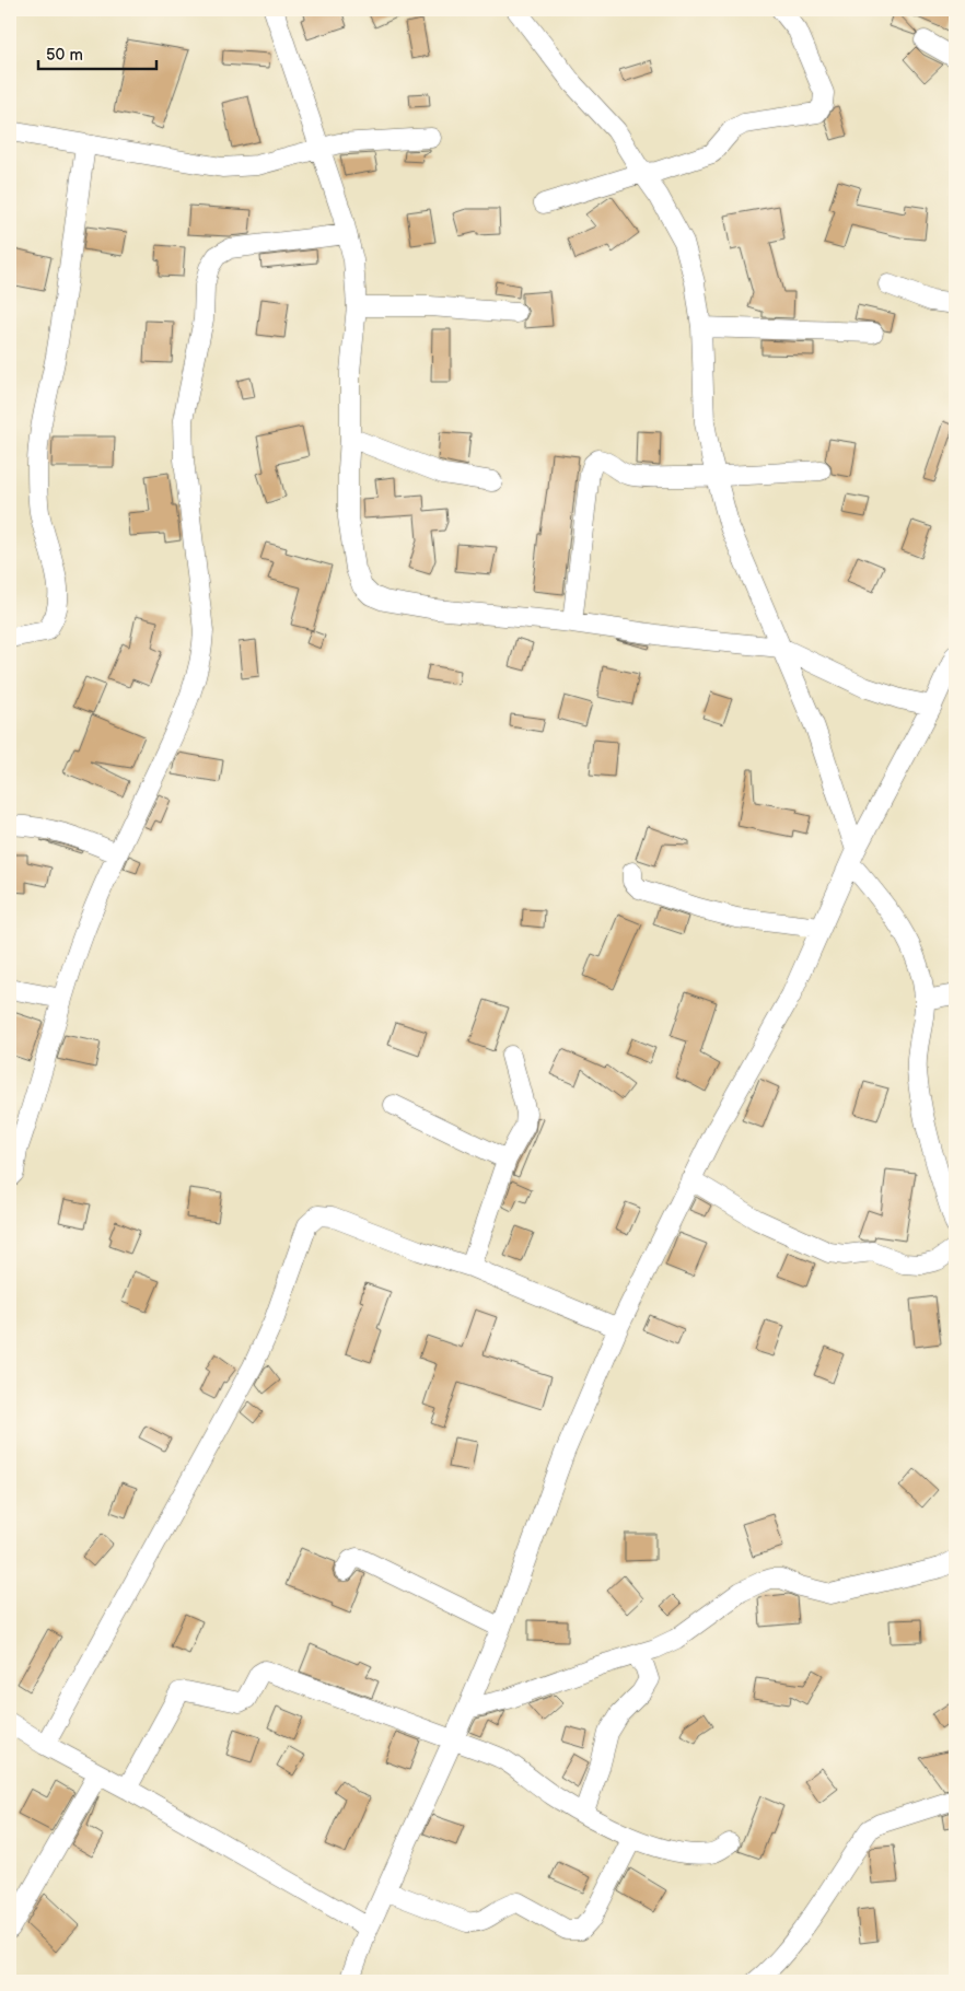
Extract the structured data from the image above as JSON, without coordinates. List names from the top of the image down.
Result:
{
  "scale_bar": "50 m"
}
